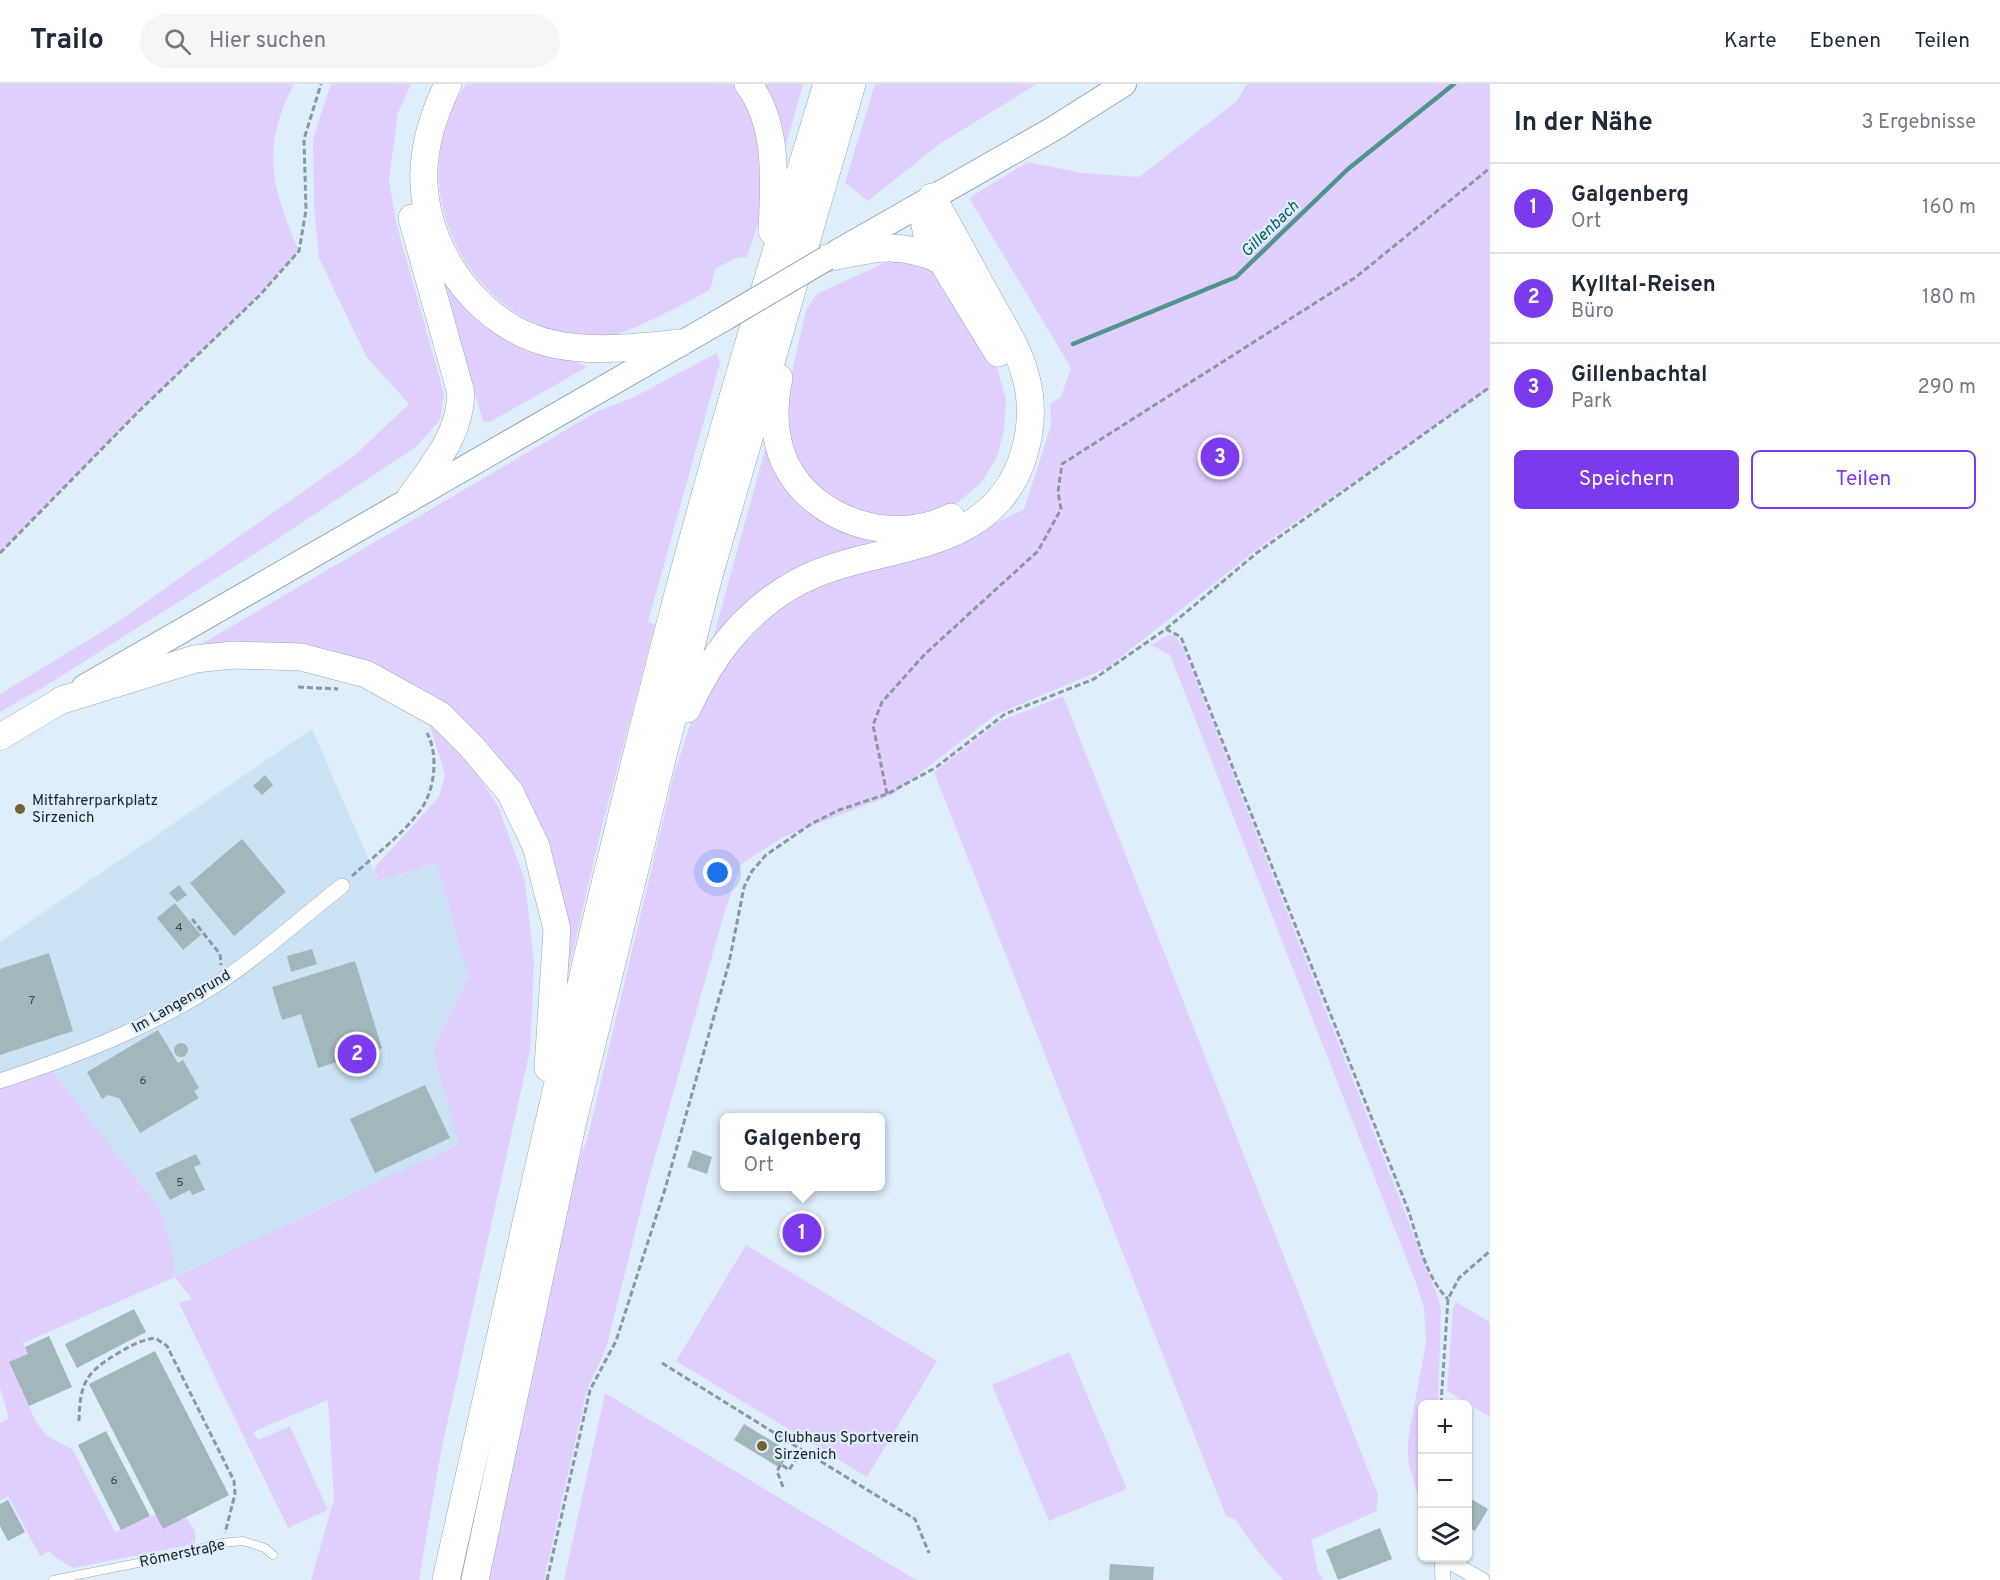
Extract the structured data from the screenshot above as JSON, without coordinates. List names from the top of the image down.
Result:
{
  "streets": {
    "street": ["Im Langengrund"],
    "lane": ["Römerstraße"]
  },
  "water": ["Gillenbach"],
  "places": ["Mitfahrerparkplatz Sirzenich", "Clubhaus Sportverein Sirzenich"],
  "house_numbers": [
    "4",
    "7",
    "6",
    "5",
    "6"
  ],
  "page": {
    "header": "Trailo",
    "search": "Hier suchen",
    "nav": ["Karte", "Ebenen", "Teilen"],
    "heading": ["In der Nähe", "3 Ergebnisse"],
    "list": [
      {
        "mark": "1",
        "name": "Galgenberg",
        "note": "Ort",
        "value": "160 m"
      },
      {
        "mark": "2",
        "name": "Kylltal-Reisen",
        "note": "Büro",
        "value": "180 m"
      },
      {
        "mark": "3",
        "name": "Gillenbachtal",
        "note": "Park",
        "value": "290 m"
      }
    ],
    "buttons": ["Speichern", "Teilen"],
    "pins": ["3", "2", "1"],
    "popup": ["Galgenberg", "Ort"],
    "map_buttons": ["+", "−"]
  }
}
